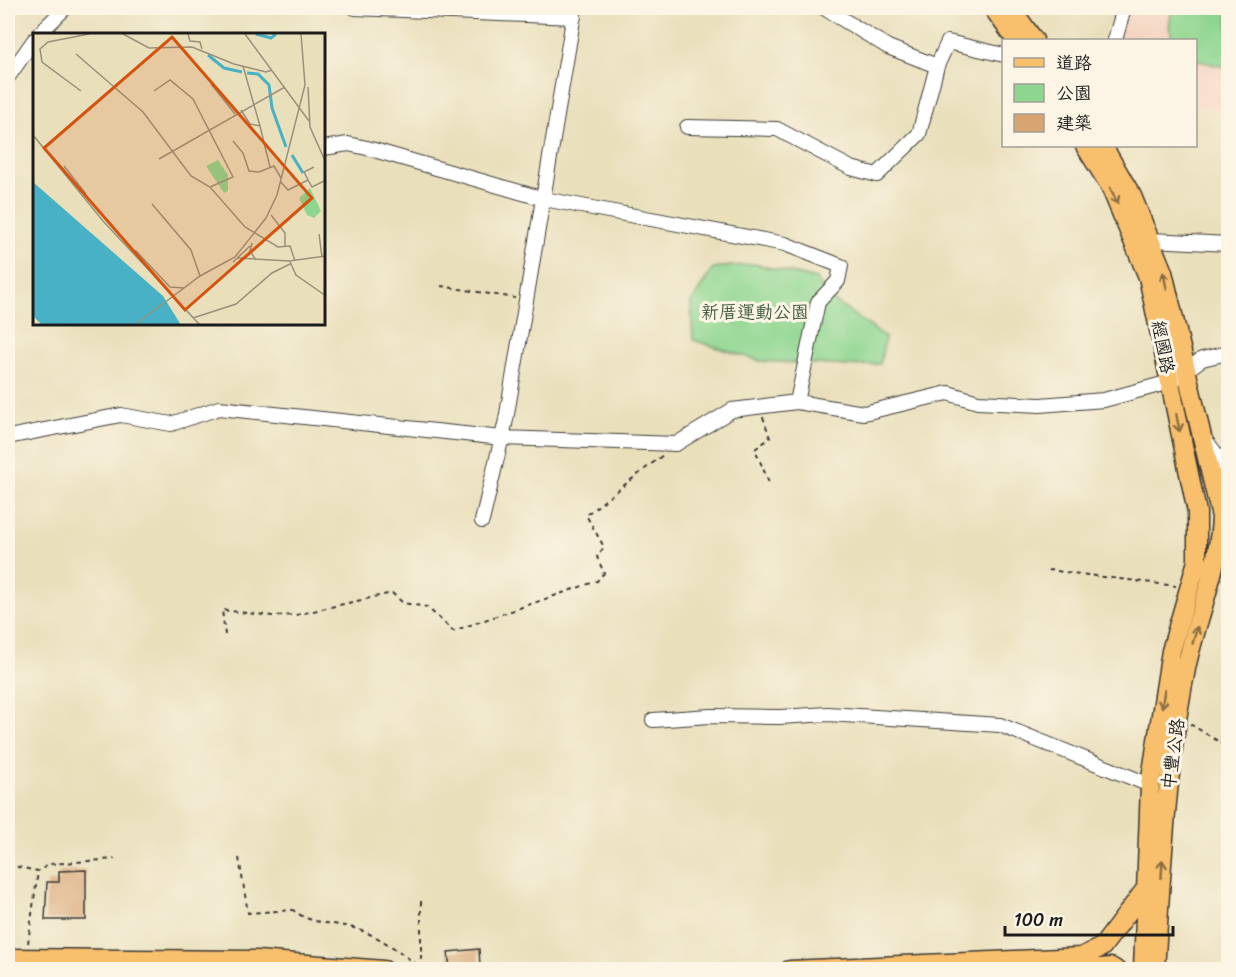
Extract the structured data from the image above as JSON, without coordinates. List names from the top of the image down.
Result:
{
  "streets": {
    "main road": ["經國路", "中豐公路"]
  },
  "crossings": [
    ["經國路", "中豐公路"]
  ],
  "parks": ["新厝運動公園"],
  "legend": ["道路", "公園", "建築"],
  "scale_bar": "100 m"
}
